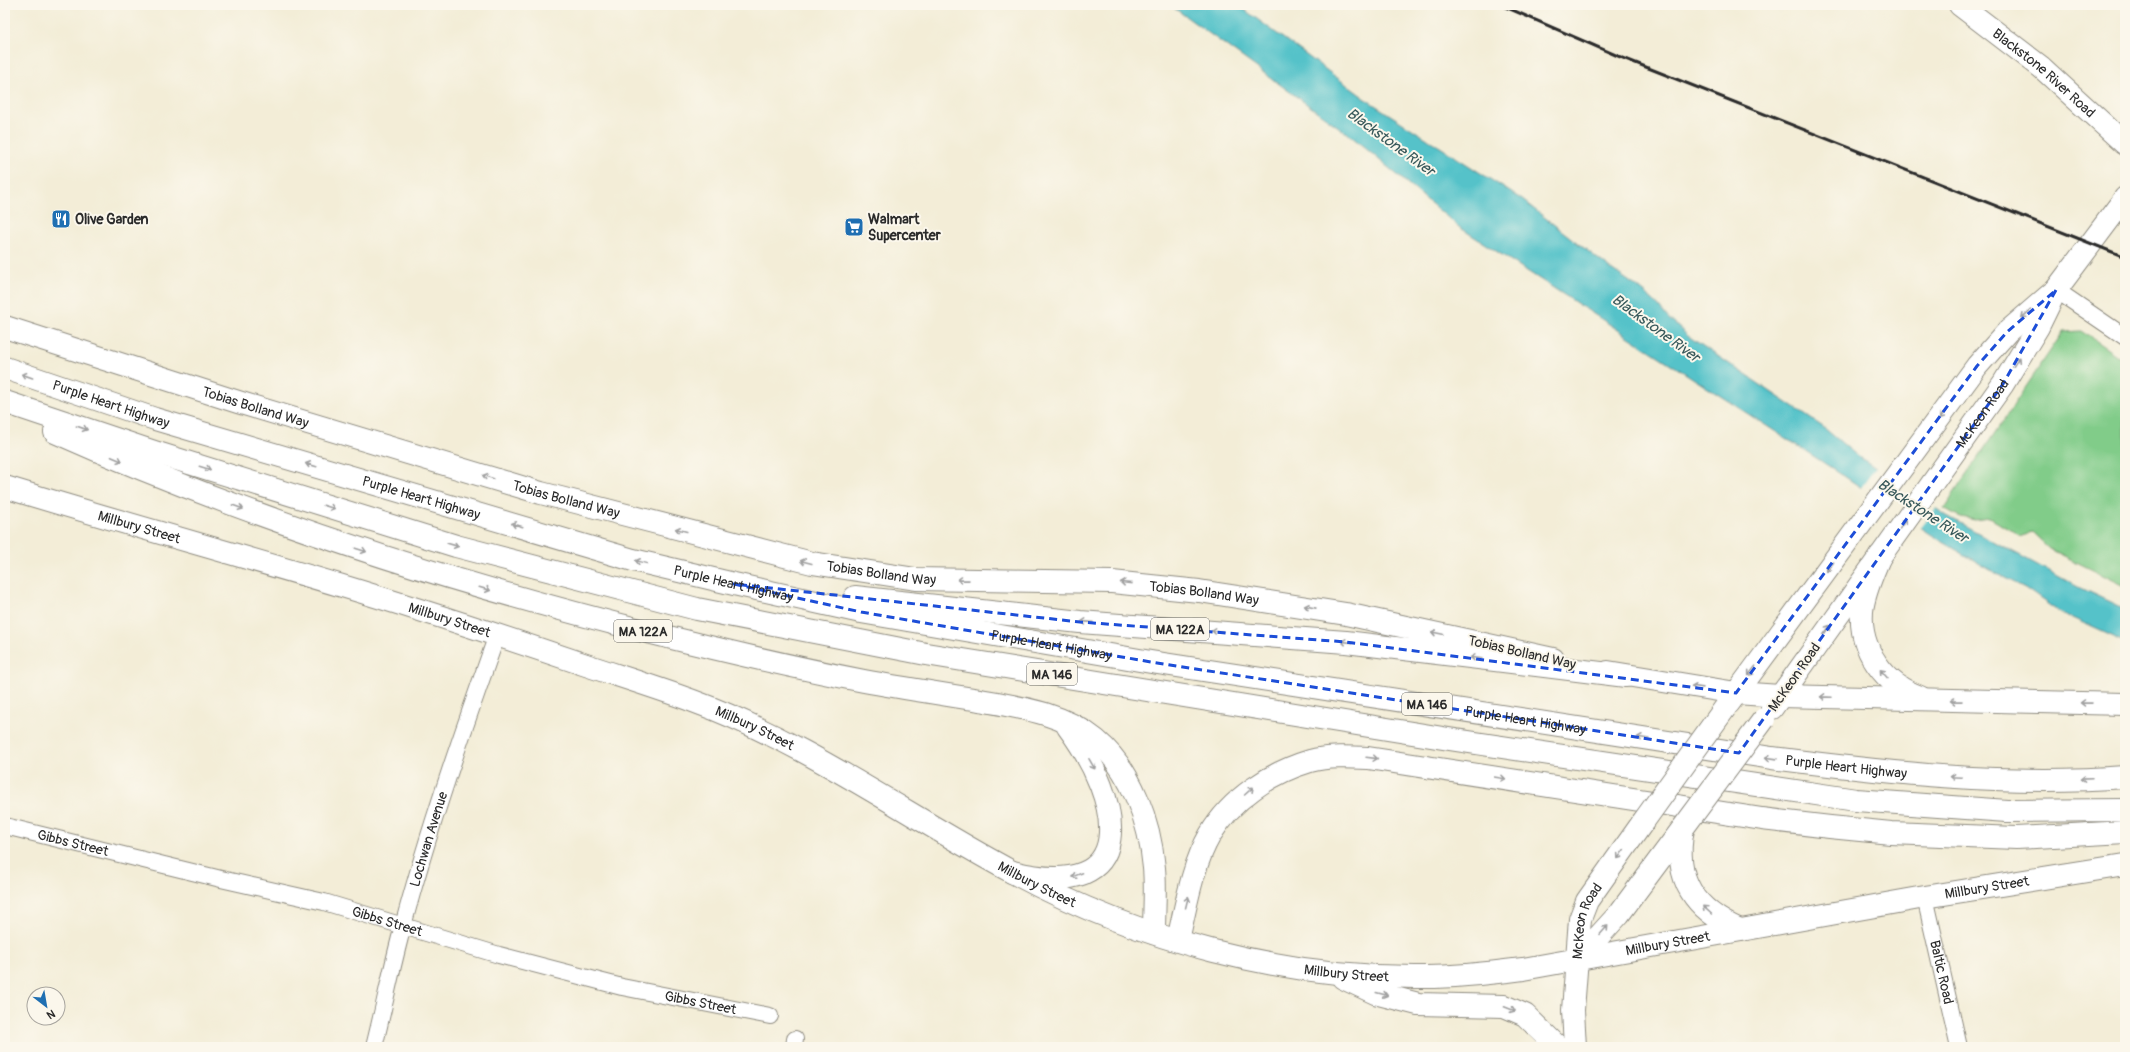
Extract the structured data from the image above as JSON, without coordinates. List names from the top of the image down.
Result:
{
  "streets": {
    "main road": [
      "Blackstone River Road",
      "Purple Heart Highway",
      "Tobias Bolland Way",
      "McKeon Road",
      "Millbury Street",
      "MA 122A",
      "MA 146"
    ],
    "street": ["Lochwan Avenue", "Gibbs Street", "Baltic Road"]
  },
  "crossings": [
    ["Purple Heart Highway", "MA 122A"],
    ["Tobias Bolland Way", "McKeon Road"],
    ["Tobias Bolland Way", "MA 122A"],
    ["McKeon Road", "Millbury Street"],
    ["Millbury Street", "MA 122A"],
    ["Millbury Street", "Lochwan Avenue"],
    ["Millbury Street", "Baltic Road"],
    ["Lochwan Avenue", "Gibbs Street"]
  ],
  "water": ["Blackstone River"],
  "places": {
    "restaurant": ["Olive Garden"],
    "supermarket": ["Walmart Supercenter"]
  },
  "north": "bottom right"
}
